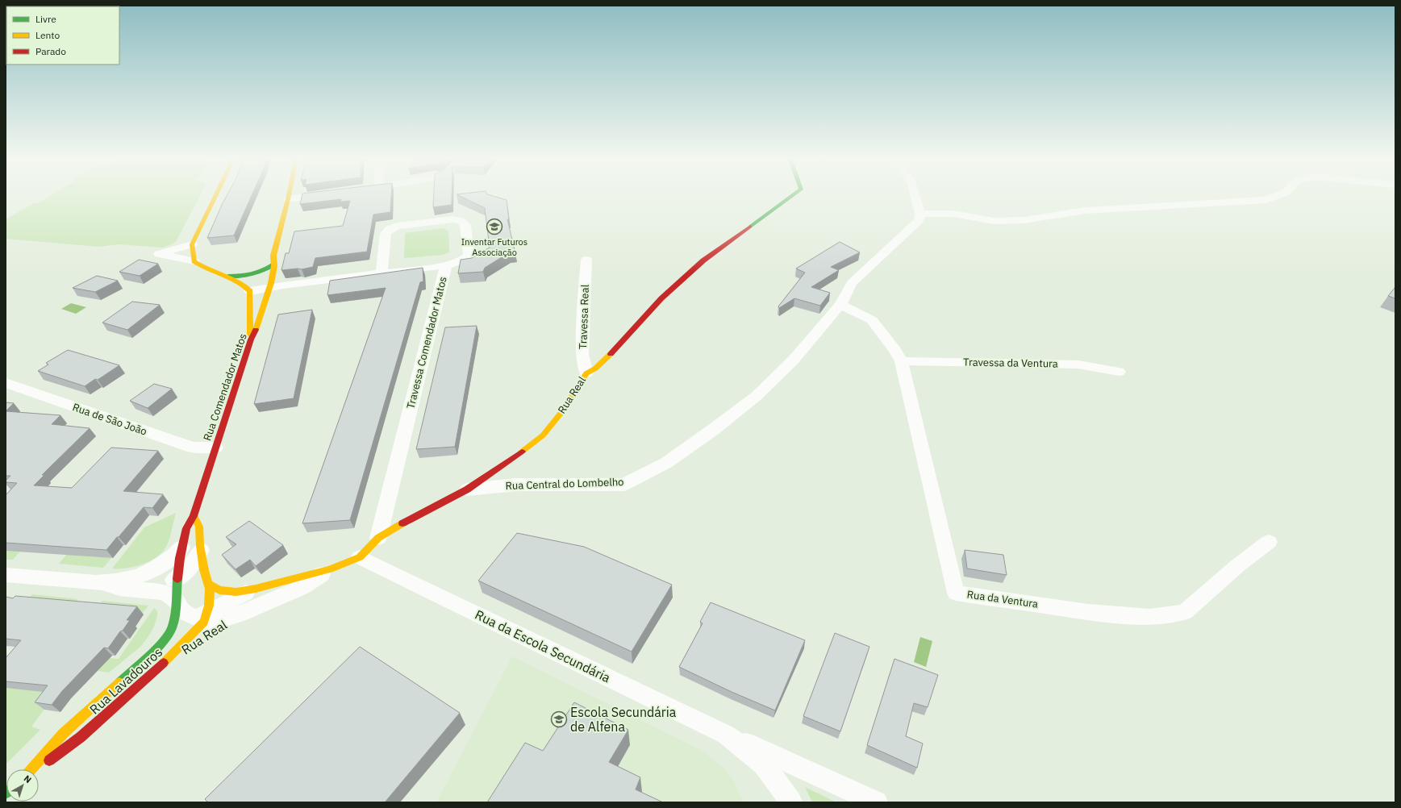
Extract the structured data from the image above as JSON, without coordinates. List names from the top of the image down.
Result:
{
  "streets": {
    "street": [
      "Travessa Real",
      "Travessa Comendador Matos",
      "Travessa da Ventura",
      "Rua Comendador Matos",
      "Rua Real",
      "Rua de São João",
      "Rua Central do Lombelho",
      "Rua da Ventura",
      "Rua da Escola Secundária",
      "Rua Lavadouros"
    ]
  },
  "crossings": [
    ["Travessa Real", "Rua Real"],
    ["Travessa Comendador Matos", "Rua Comendador Matos"],
    ["Travessa Comendador Matos", "Rua Real"],
    ["Travessa da Ventura", "Rua da Ventura"],
    ["Rua Comendador Matos", "Rua Real"],
    ["Rua Comendador Matos", "Rua de São João"],
    ["Rua Comendador Matos", "Rua Lavadouros"],
    ["Rua Real", "Rua Central do Lombelho"],
    ["Rua Real", "Rua da Escola Secundária"],
    ["Rua Real", "Rua Lavadouros"],
    ["Rua Central do Lombelho", "Rua da Ventura"]
  ],
  "places": {
    "school or university": ["Inventar Futuros Associação", "Escola Secundária de Alfena"]
  },
  "legend": ["Livre", "Lento", "Parado"],
  "north": "top right"
}
